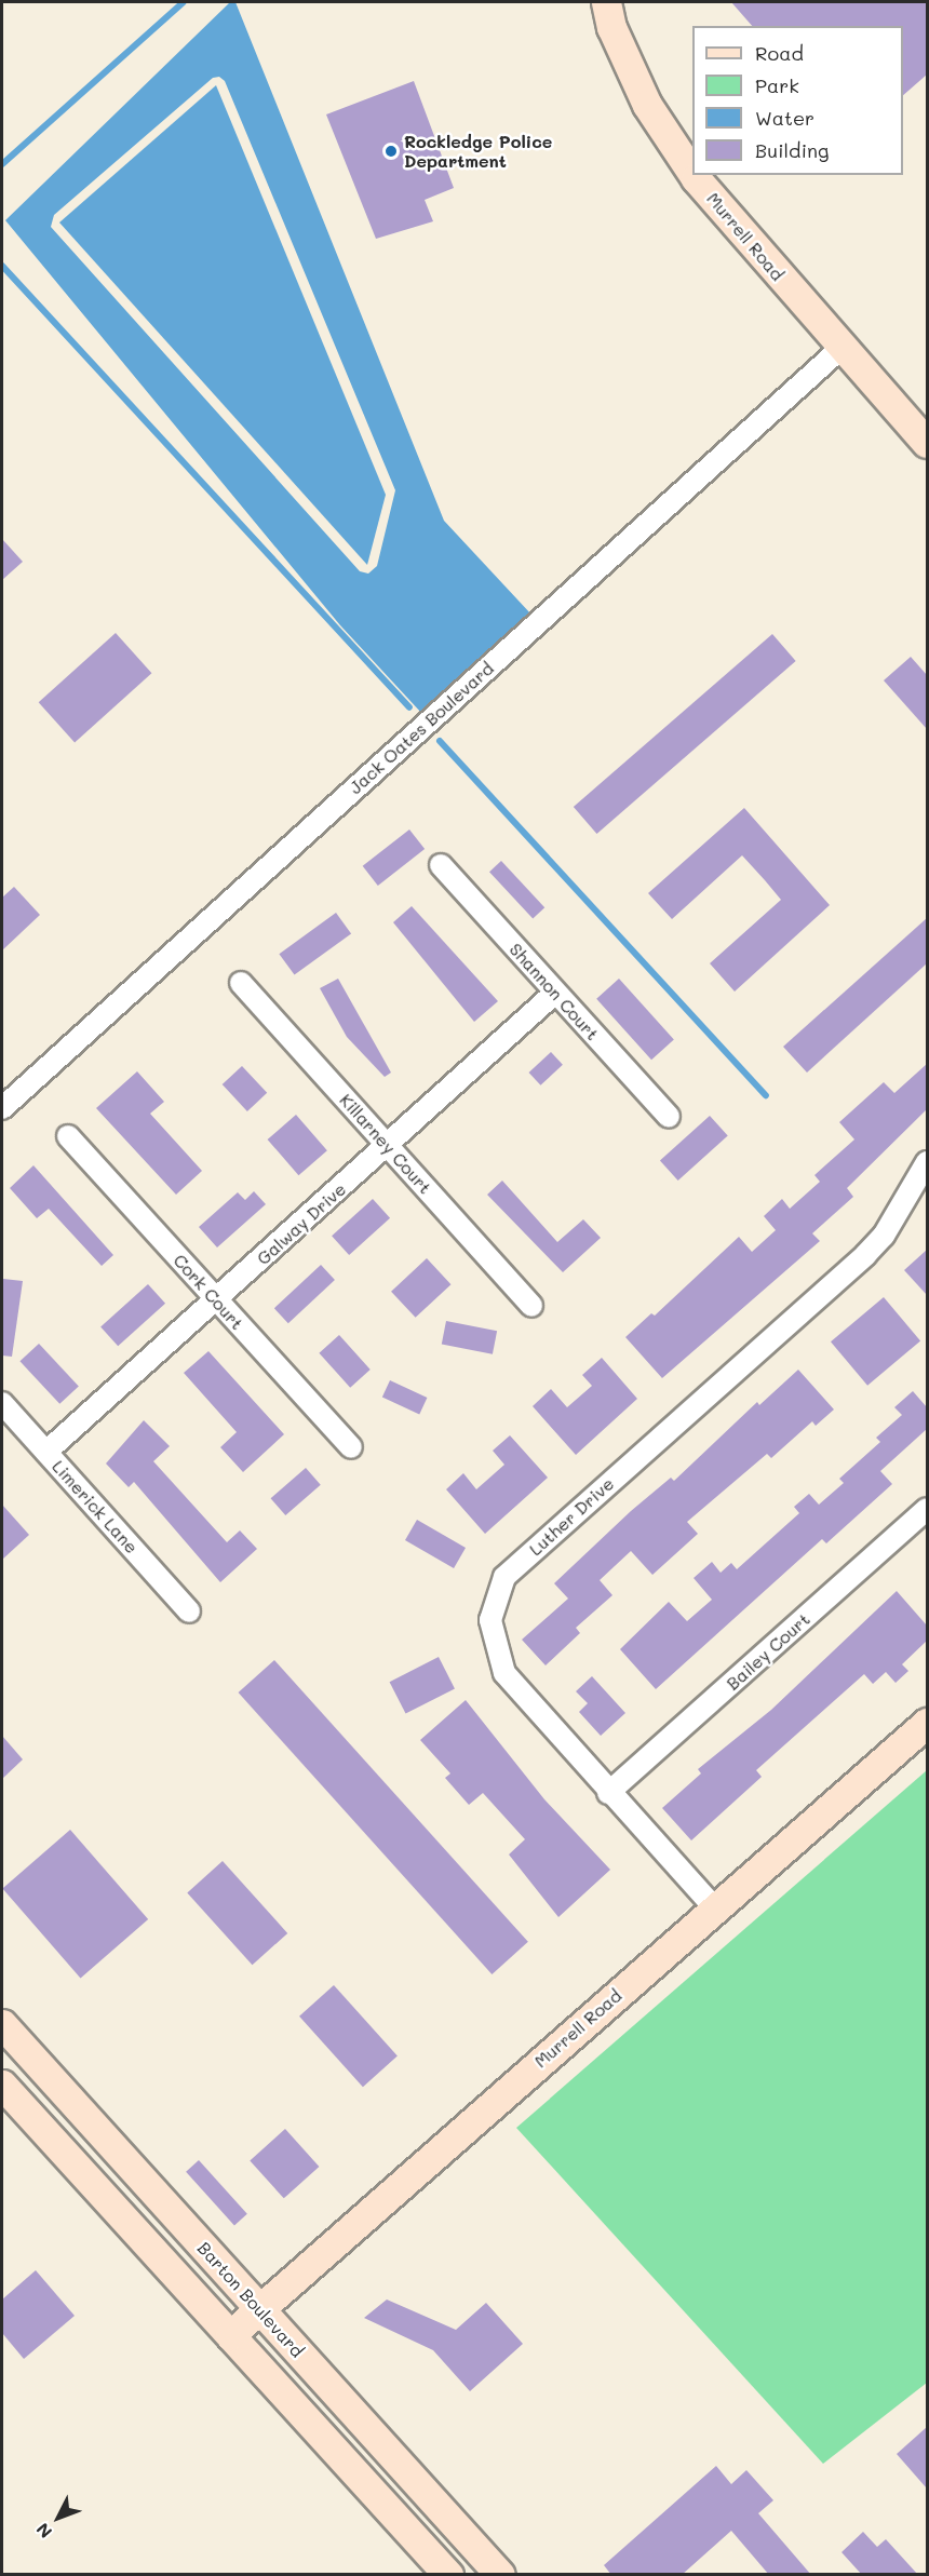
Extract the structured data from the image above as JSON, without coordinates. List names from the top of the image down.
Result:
{
  "streets": {
    "street": [
      "Murrell Road",
      "Jack Oates Boulevard",
      "Shannon Court",
      "Killarney Court",
      "Galway Drive",
      "Cork Court",
      "Limerick Lane",
      "Luther Drive",
      "Bailey Court",
      "Barton Boulevard"
    ]
  },
  "crossings": [
    ["Murrell Road", "Jack Oates Boulevard"],
    ["Murrell Road", "Luther Drive"],
    ["Murrell Road", "Barton Boulevard"],
    ["Shannon Court", "Galway Drive"],
    ["Killarney Court", "Galway Drive"],
    ["Galway Drive", "Cork Court"],
    ["Galway Drive", "Limerick Lane"],
    ["Luther Drive", "Bailey Court"]
  ],
  "places": ["Rockledge Police Department"],
  "legend": [
    "Road",
    "Park",
    "Water",
    "Building"
  ],
  "north": "bottom left"
}
